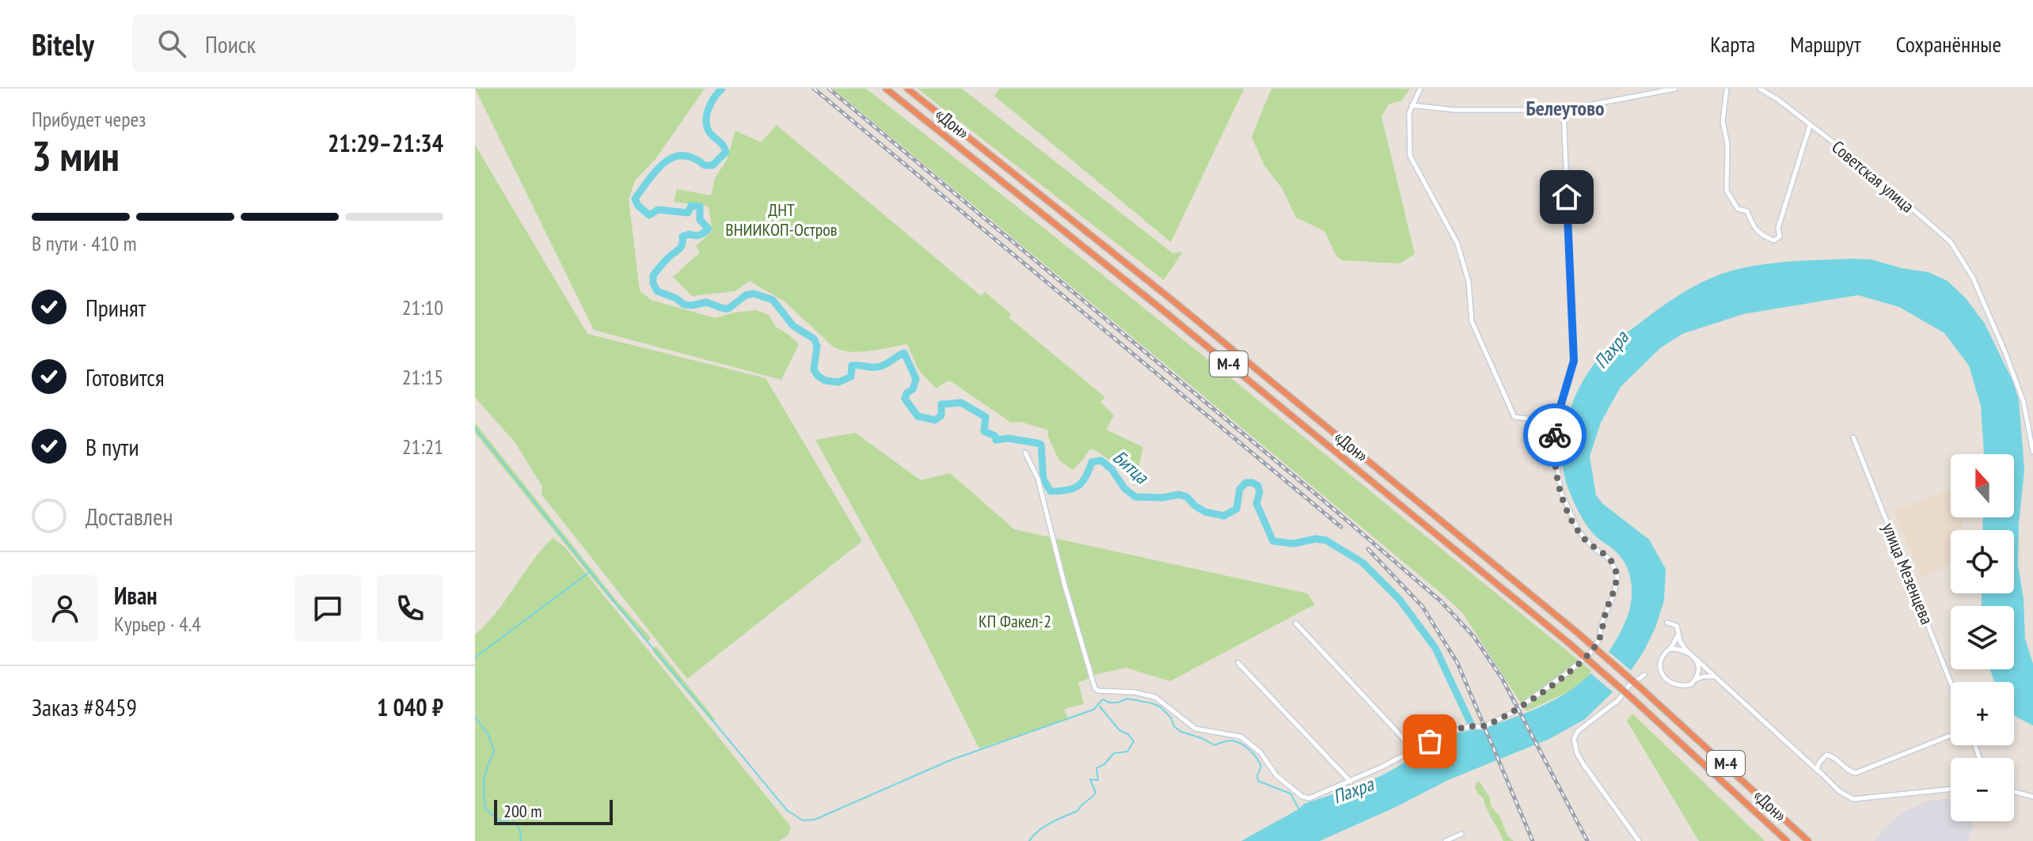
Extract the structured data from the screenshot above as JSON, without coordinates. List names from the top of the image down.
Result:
{
  "streets": {
    "highway": ["«Дон»", "М-4"],
    "street": ["Советская улица", "улица Мезенцева"]
  },
  "districts": ["Белеутово"],
  "water": ["Пахра", "Битца"],
  "parks": ["ДНТ ВНИИКОП-Остров", "КП Факел-2"],
  "scale_bar": "200 m",
  "north": "top",
  "page": {
    "header": "Bitely",
    "search": "Поиск",
    "nav": ["Карта", "Маршрут", "Сохранённые"],
    "heading": ["3 мин", "Прибудет через", "21:29–21:34"],
    "panel": [
      "Иван",
      "Курьер · 4.4",
      "Заказ #8459",
      "1 040 ₽"
    ],
    "bar": "В пути · 410 m",
    "list": [
      ["Принят", "21:10"],
      ["Готовится", "21:15"],
      ["В пути", "21:21"],
      "Доставлен"
    ],
    "map_buttons": ["+", "−"],
    "scale": "200 m"
  }
}
